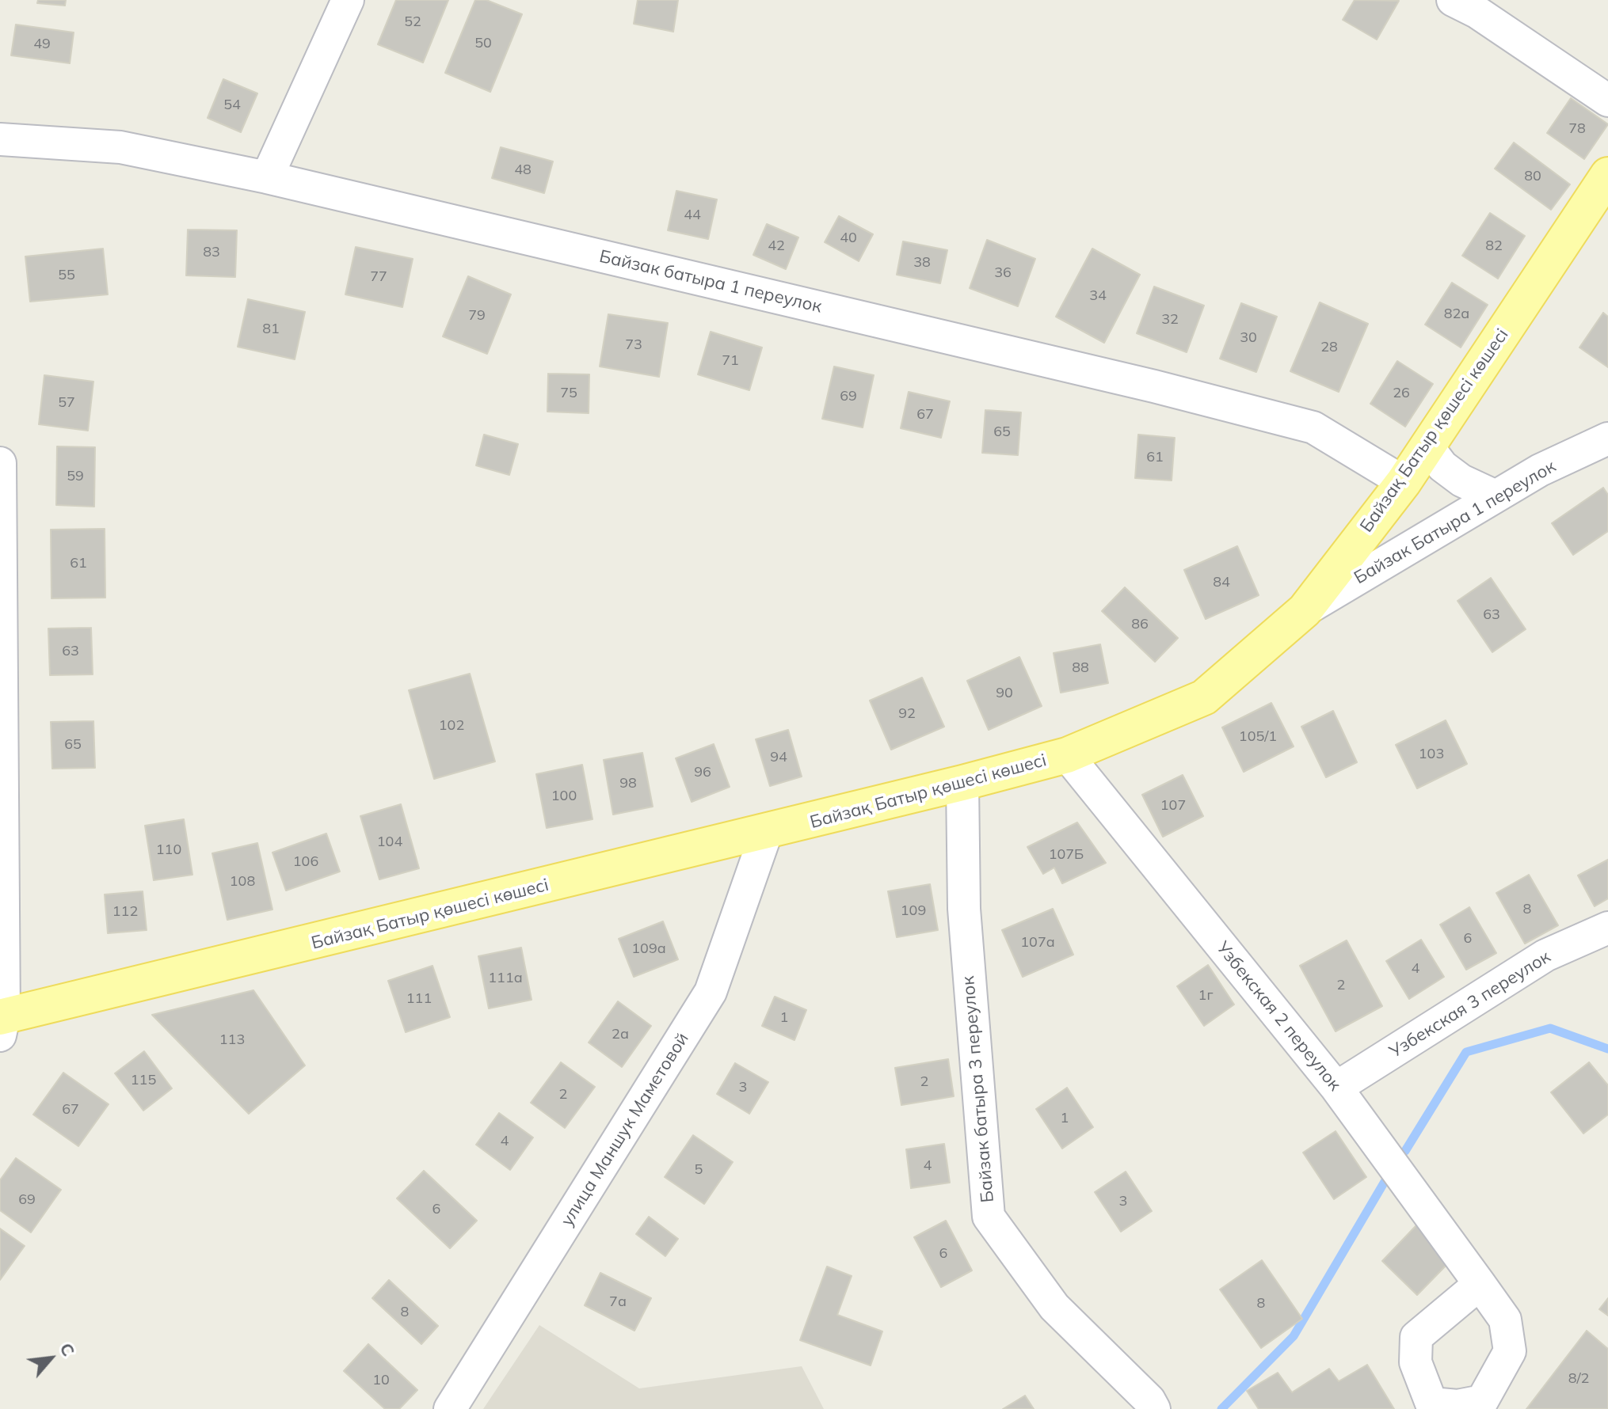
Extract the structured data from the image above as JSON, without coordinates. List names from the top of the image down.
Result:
{
  "streets": {
    "main road": ["Байзақ Батыр қөшесі көшесі"],
    "street": [
      "Байзак батыра 1 переулок",
      "Байзак Батыра 1 переулок",
      "Узбекская 3 переулок",
      "Узбекская 2 переулок",
      "Байзак батыра 3 переулок",
      "улица Маншук Маметовой"
    ]
  },
  "crossings": [
    ["Байзак батыра 1 переулок", "Байзақ Батыр қөшесі көшесі"],
    ["Байзақ Батыр қөшесі көшесі", "Байзак Батыра 1 переулок"],
    ["Байзақ Батыр қөшесі көшесі", "Узбекская 2 переулок"],
    ["Байзақ Батыр қөшесі көшесі", "Байзак батыра 3 переулок"],
    ["Байзақ Батыр қөшесі көшесі", "улица Маншук Маметовой"],
    ["Узбекская 3 переулок", "Узбекская 2 переулок"]
  ],
  "house_numbers": [
    "52",
    "50",
    "49",
    "54",
    "78",
    "48",
    "80",
    "44",
    "40",
    "42",
    "82",
    "83",
    "38",
    "36",
    "55",
    "77",
    "34",
    "82а",
    "79",
    "32",
    "81",
    "30",
    "73",
    "28",
    "71",
    "75",
    "26",
    "69",
    "57",
    "67",
    "65",
    "61",
    "59",
    "61",
    "84",
    "63",
    "86",
    "63",
    "88",
    "90",
    "92",
    "102",
    "105/1",
    "65",
    "103",
    "94",
    "96",
    "98",
    "100",
    "107",
    "104",
    "110",
    "107Б",
    "106",
    "108",
    "8",
    "109",
    "112",
    "6",
    "107а",
    "109а",
    "4",
    "111а",
    "2",
    "1г",
    "111",
    "1",
    "2а",
    "113",
    "115",
    "2",
    "3",
    "2",
    "67",
    "1",
    "4",
    "4",
    "5",
    "69",
    "3",
    "6",
    "6",
    "7а",
    "8",
    "8",
    "8/2",
    "10"
  ],
  "north": "top right"
}
